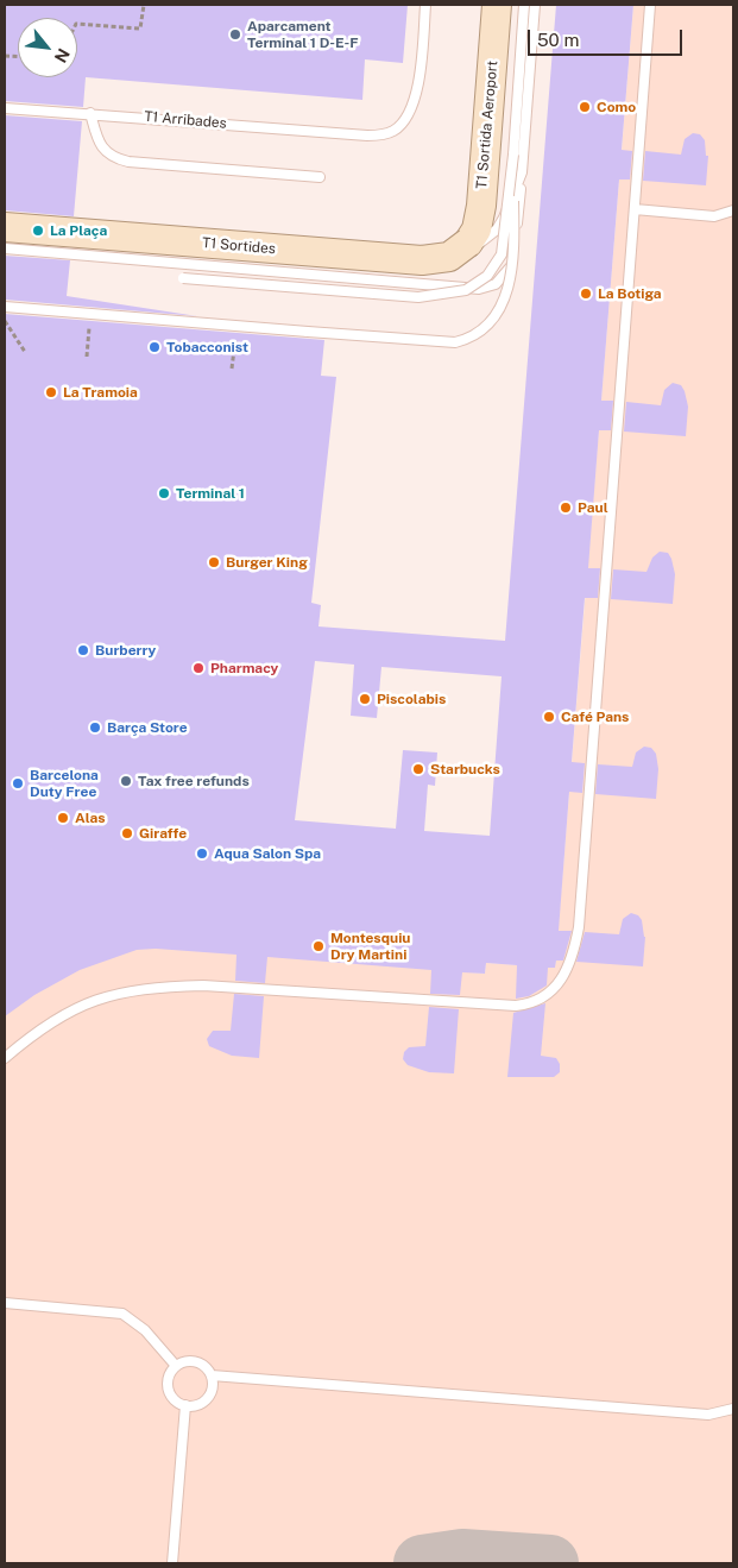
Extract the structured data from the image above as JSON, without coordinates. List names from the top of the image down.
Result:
{
  "streets": {
    "main road": ["T1 Sortida Aeroport", "T1 Sortides"],
    "lane": ["T1 Arribades"]
  },
  "crossings": [
    ["T1 Sortida Aeroport", "T1 Sortides"]
  ],
  "places": [
    "Aparcament Terminal 1 D-E-F",
    "Como",
    "La Plaça",
    "La Botiga",
    "Tobacconist",
    "La Tramoia",
    "Terminal 1",
    "Paul",
    "Burger King",
    "Burberry",
    "Pharmacy",
    "Piscolabis",
    "Café Pans",
    "Barça Store",
    "Starbucks",
    "Tax free refunds",
    "Barcelona Duty Free",
    "Alas",
    "Giraffe",
    "Aqua Salon Spa",
    "Montesquiu Dry Martini"
  ],
  "scale_bar": "50 m",
  "north": "bottom right"
}
